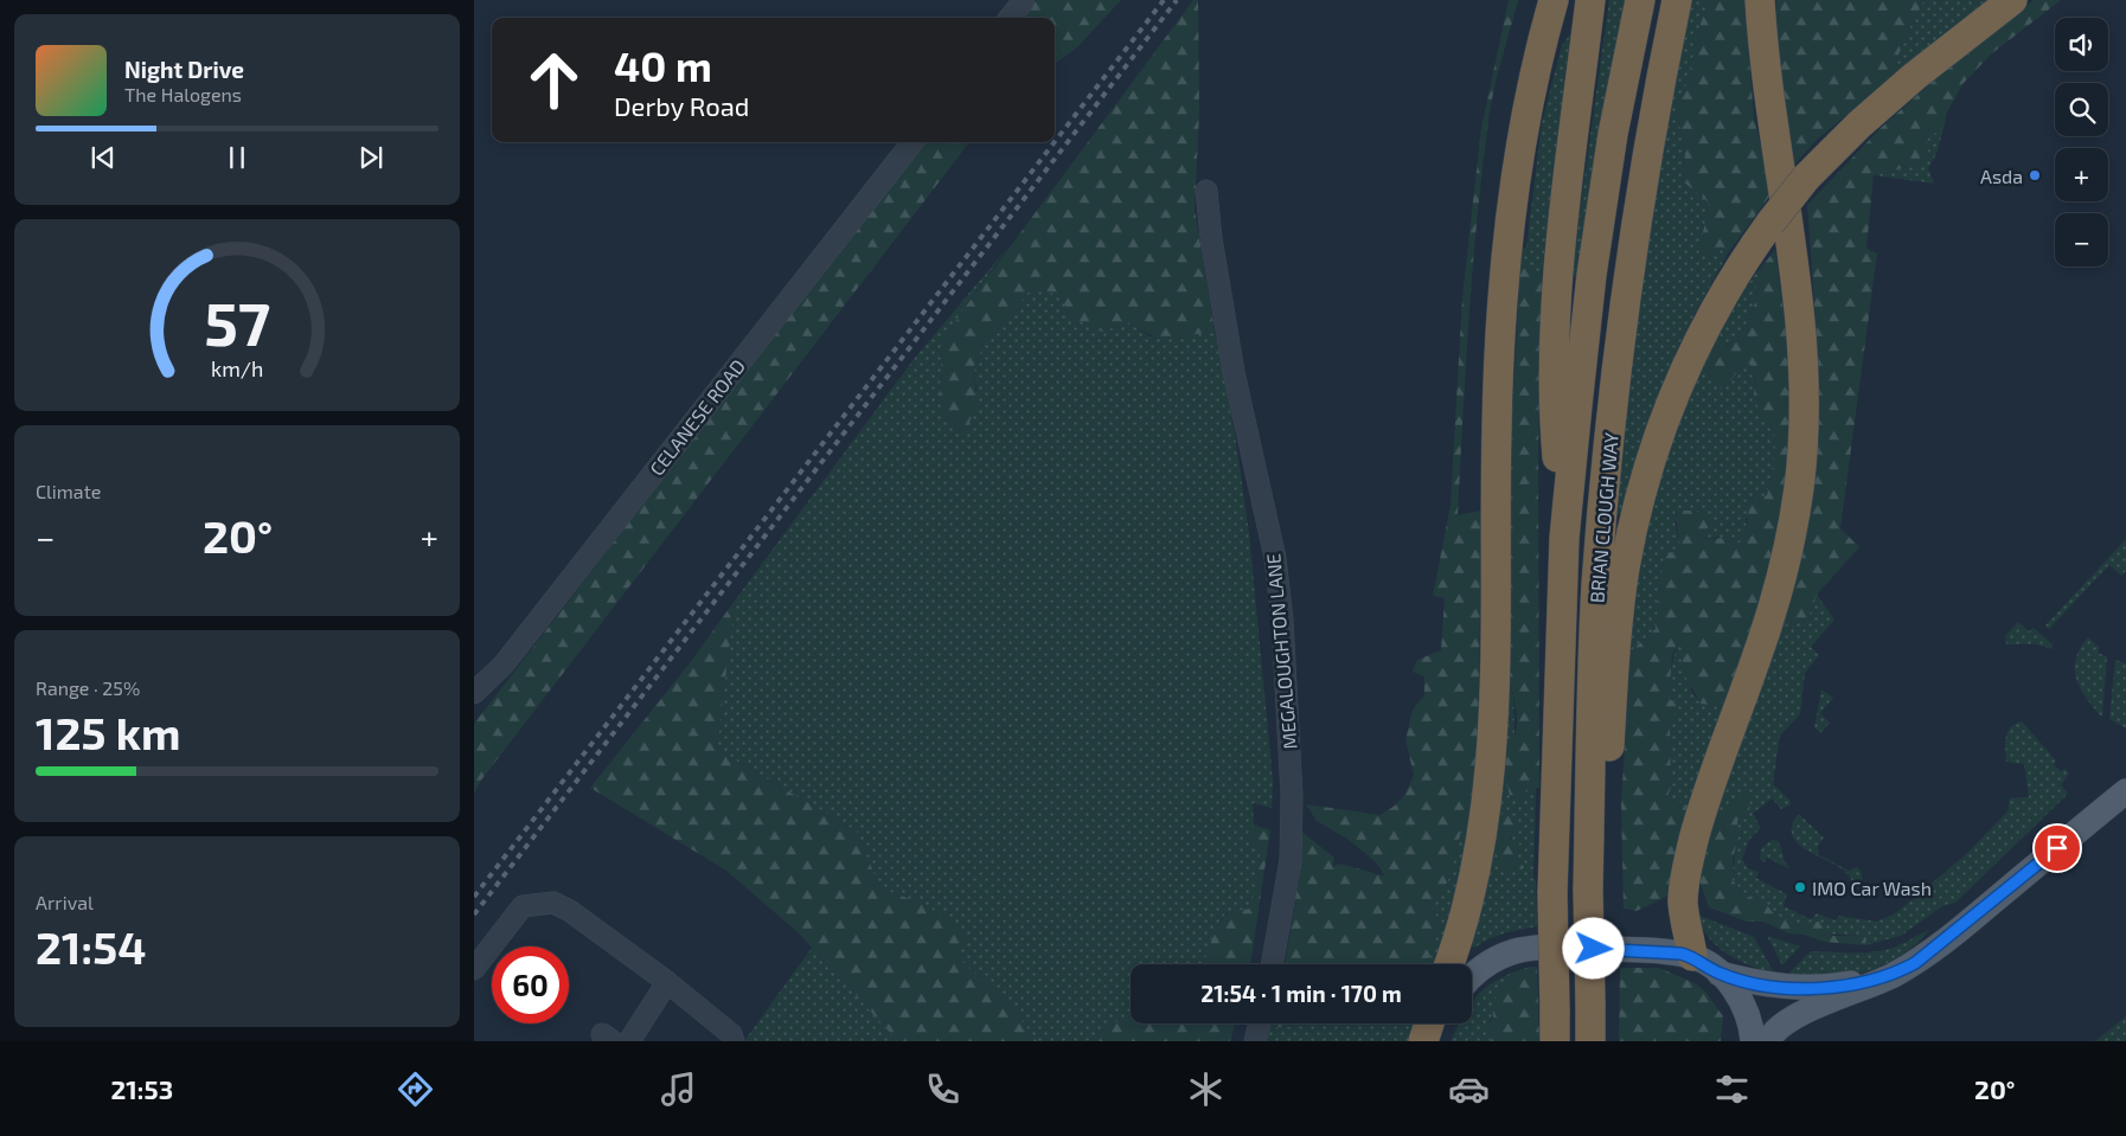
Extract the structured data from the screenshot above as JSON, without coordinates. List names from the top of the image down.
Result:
{
  "streets": {
    "highway": ["BRIAN CLOUGH WAY"],
    "street": ["CELANESE ROAD", "MEGALOUGHTON LANE"]
  },
  "places": ["Asda", "IMO Car Wash"],
  "page": {
    "map_buttons": ["+", "−"],
    "turn": ["40 m", "Derby Road"],
    "song": ["Night Drive", "The Halogens"],
    "tile": [
      "Climate",
      ["Range · 25%", "125 km"],
      ["Arrival", "21:54"]
    ],
    "heat": ["−", "20°", "+"],
    "limit": "60",
    "trip": "21:54 · 1 min · 170 m",
    "tabs": ["21:53", "20°"],
    "gauge": ["57", "km/h"]
  }
}
